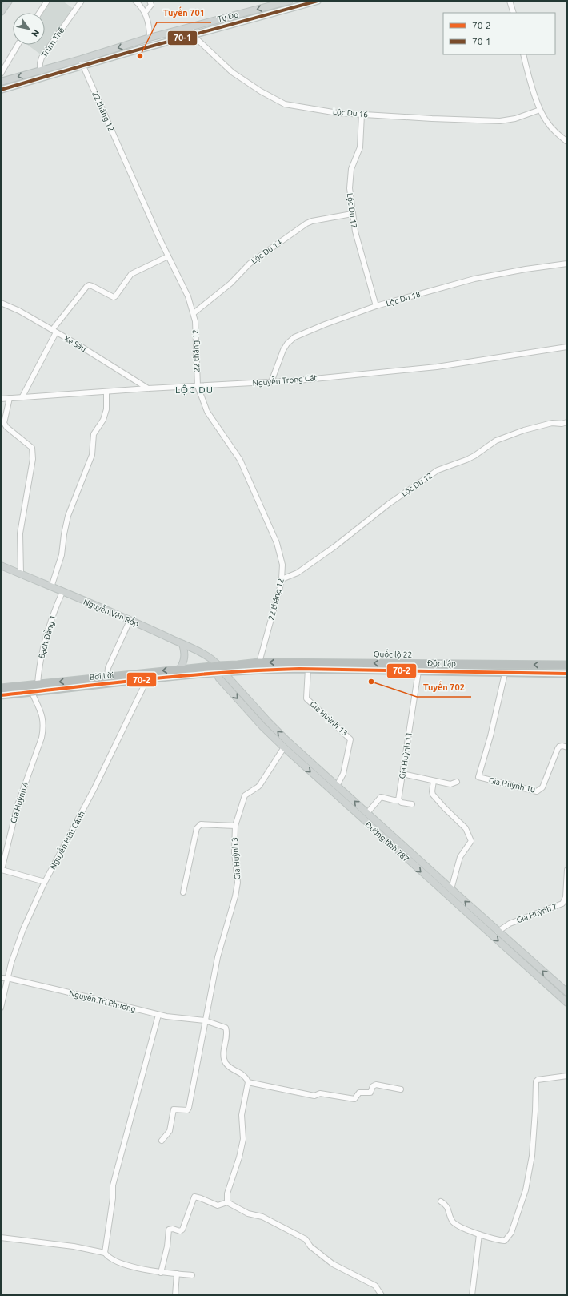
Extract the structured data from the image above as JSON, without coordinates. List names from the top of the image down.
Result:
{
  "streets": {
    "highway": ["Quốc lộ 22", "Độc Lập", "Bời Lời"],
    "main road": ["Tự Do", "Nguyễn Văn Rốp", "Đường tỉnh 787"],
    "street": [
      "Trùm Thể",
      "22 tháng 12",
      "Lộc Du 16",
      "Lộc Du 17",
      "Lộc Du 14",
      "Lộc Du 18",
      "Xe Sâu",
      "Nguyễn Trọng Cát",
      "Lộc Du 12",
      "Bạch Đằng 1",
      "Gia Huỳnh 13",
      "Gia Huỳnh 11",
      "Gia Huỳnh 10",
      "Gia Huỳnh 4",
      "Nguyễn Hữu Cảnh",
      "Gia Huỳnh 3",
      "Gia Huỳnh 7",
      "Nguyễn Tri Phương"
    ]
  },
  "crossings": [
    ["Tự Do", "Trùm Thể"],
    ["Tự Do", "22 tháng 12"],
    ["Tự Do", "Lộc Du 16"],
    ["22 tháng 12", "Lộc Du 14"],
    ["22 tháng 12", "Nguyễn Trọng Cát"],
    ["22 tháng 12", "Lộc Du 12"],
    ["22 tháng 12", "Quốc lộ 22"],
    ["22 tháng 12", "Độc Lập"],
    ["Lộc Du 16", "Lộc Du 17"],
    ["Lộc Du 17", "Lộc Du 14"],
    ["Lộc Du 17", "Lộc Du 18"],
    ["Lộc Du 18", "Nguyễn Trọng Cát"],
    ["Xe Sâu", "Nguyễn Trọng Cát"],
    ["Nguyễn Văn Rốp", "Bạch Đằng 1"],
    ["Nguyễn Văn Rốp", "Quốc lộ 22"],
    ["Nguyễn Văn Rốp", "Bời Lời"],
    ["Nguyễn Văn Rốp", "Đường tỉnh 787"],
    ["Bạch Đằng 1", "Bời Lời"],
    ["Quốc lộ 22", "Độc Lập"],
    ["Quốc lộ 22", "Bời Lời"],
    ["Quốc lộ 22", "Đường tỉnh 787"],
    ["Độc Lập", "Gia Huỳnh 13"],
    ["Độc Lập", "Gia Huỳnh 11"],
    ["Độc Lập", "Gia Huỳnh 10"],
    ["Bời Lời", "Gia Huỳnh 4"],
    ["Bời Lời", "Nguyễn Hữu Cảnh"],
    ["Bời Lời", "Đường tỉnh 787"],
    ["Gia Huỳnh 13", "Đường tỉnh 787"],
    ["Gia Huỳnh 4", "Nguyễn Hữu Cảnh"],
    ["Nguyễn Hữu Cảnh", "Nguyễn Tri Phương"],
    ["Đường tỉnh 787", "Gia Huỳnh 3"],
    ["Đường tỉnh 787", "Gia Huỳnh 7"],
    ["Gia Huỳnh 3", "Nguyễn Tri Phương"]
  ],
  "one_way": ["Quốc lộ 22"],
  "districts": ["LỘC DU"],
  "places": ["Tuyến 701", "Tuyến 702"],
  "lines": ["transit line 70-1", "transit line 70-2"],
  "legend": ["70-2", "70-1"],
  "north": "bottom right"
}
